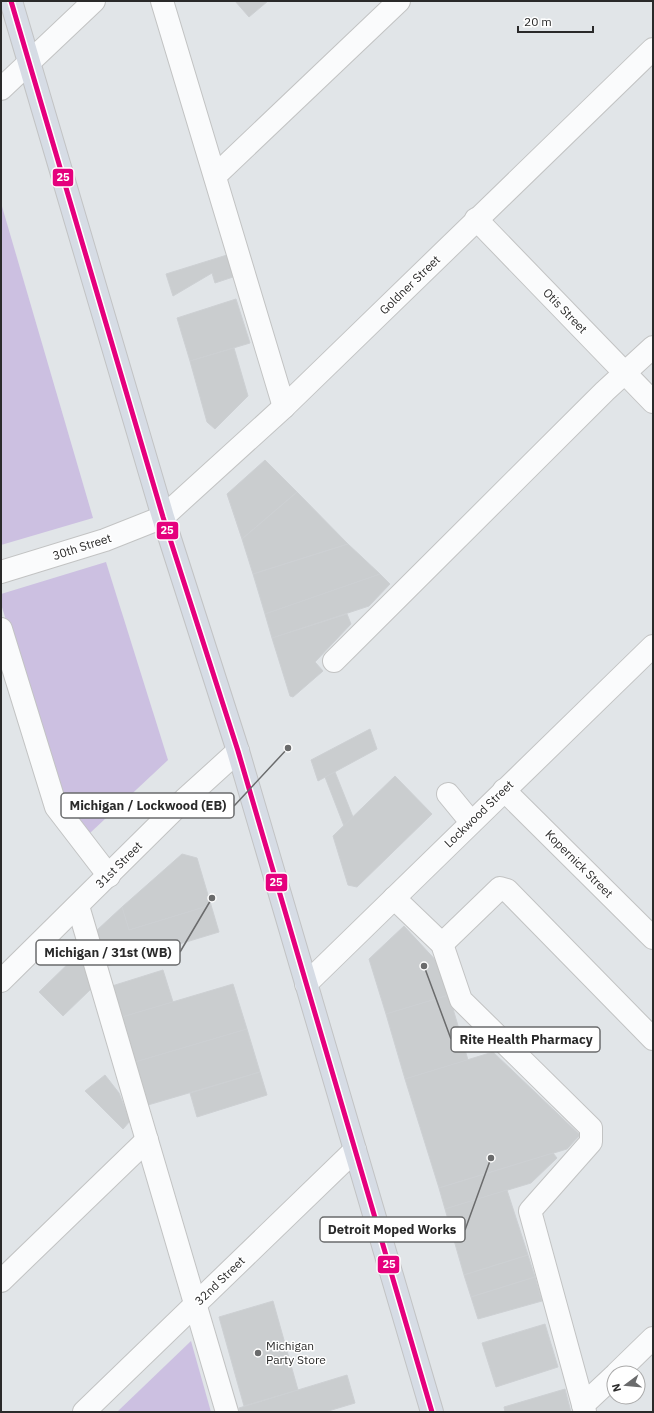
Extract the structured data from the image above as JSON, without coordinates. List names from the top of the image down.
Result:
{
  "streets": {
    "street": [
      "Goldner Street",
      "Otis Street",
      "30th Street",
      "Lockwood Street",
      "Kopernick Street",
      "31st Street",
      "32nd Street"
    ]
  },
  "crossings": [
    ["Goldner Street", "Otis Street"],
    ["Goldner Street", "30th Street"],
    ["Lockwood Street", "Kopernick Street"]
  ],
  "places": [
    "Michigan / Lockwood (EB)",
    "Michigan / 31st (WB)",
    "Rite Health Pharmacy",
    "Detroit Moped Works",
    "Michigan Party Store"
  ],
  "lines": ["transit line 25"],
  "scale_bar": "20 m",
  "north": "left"
}
